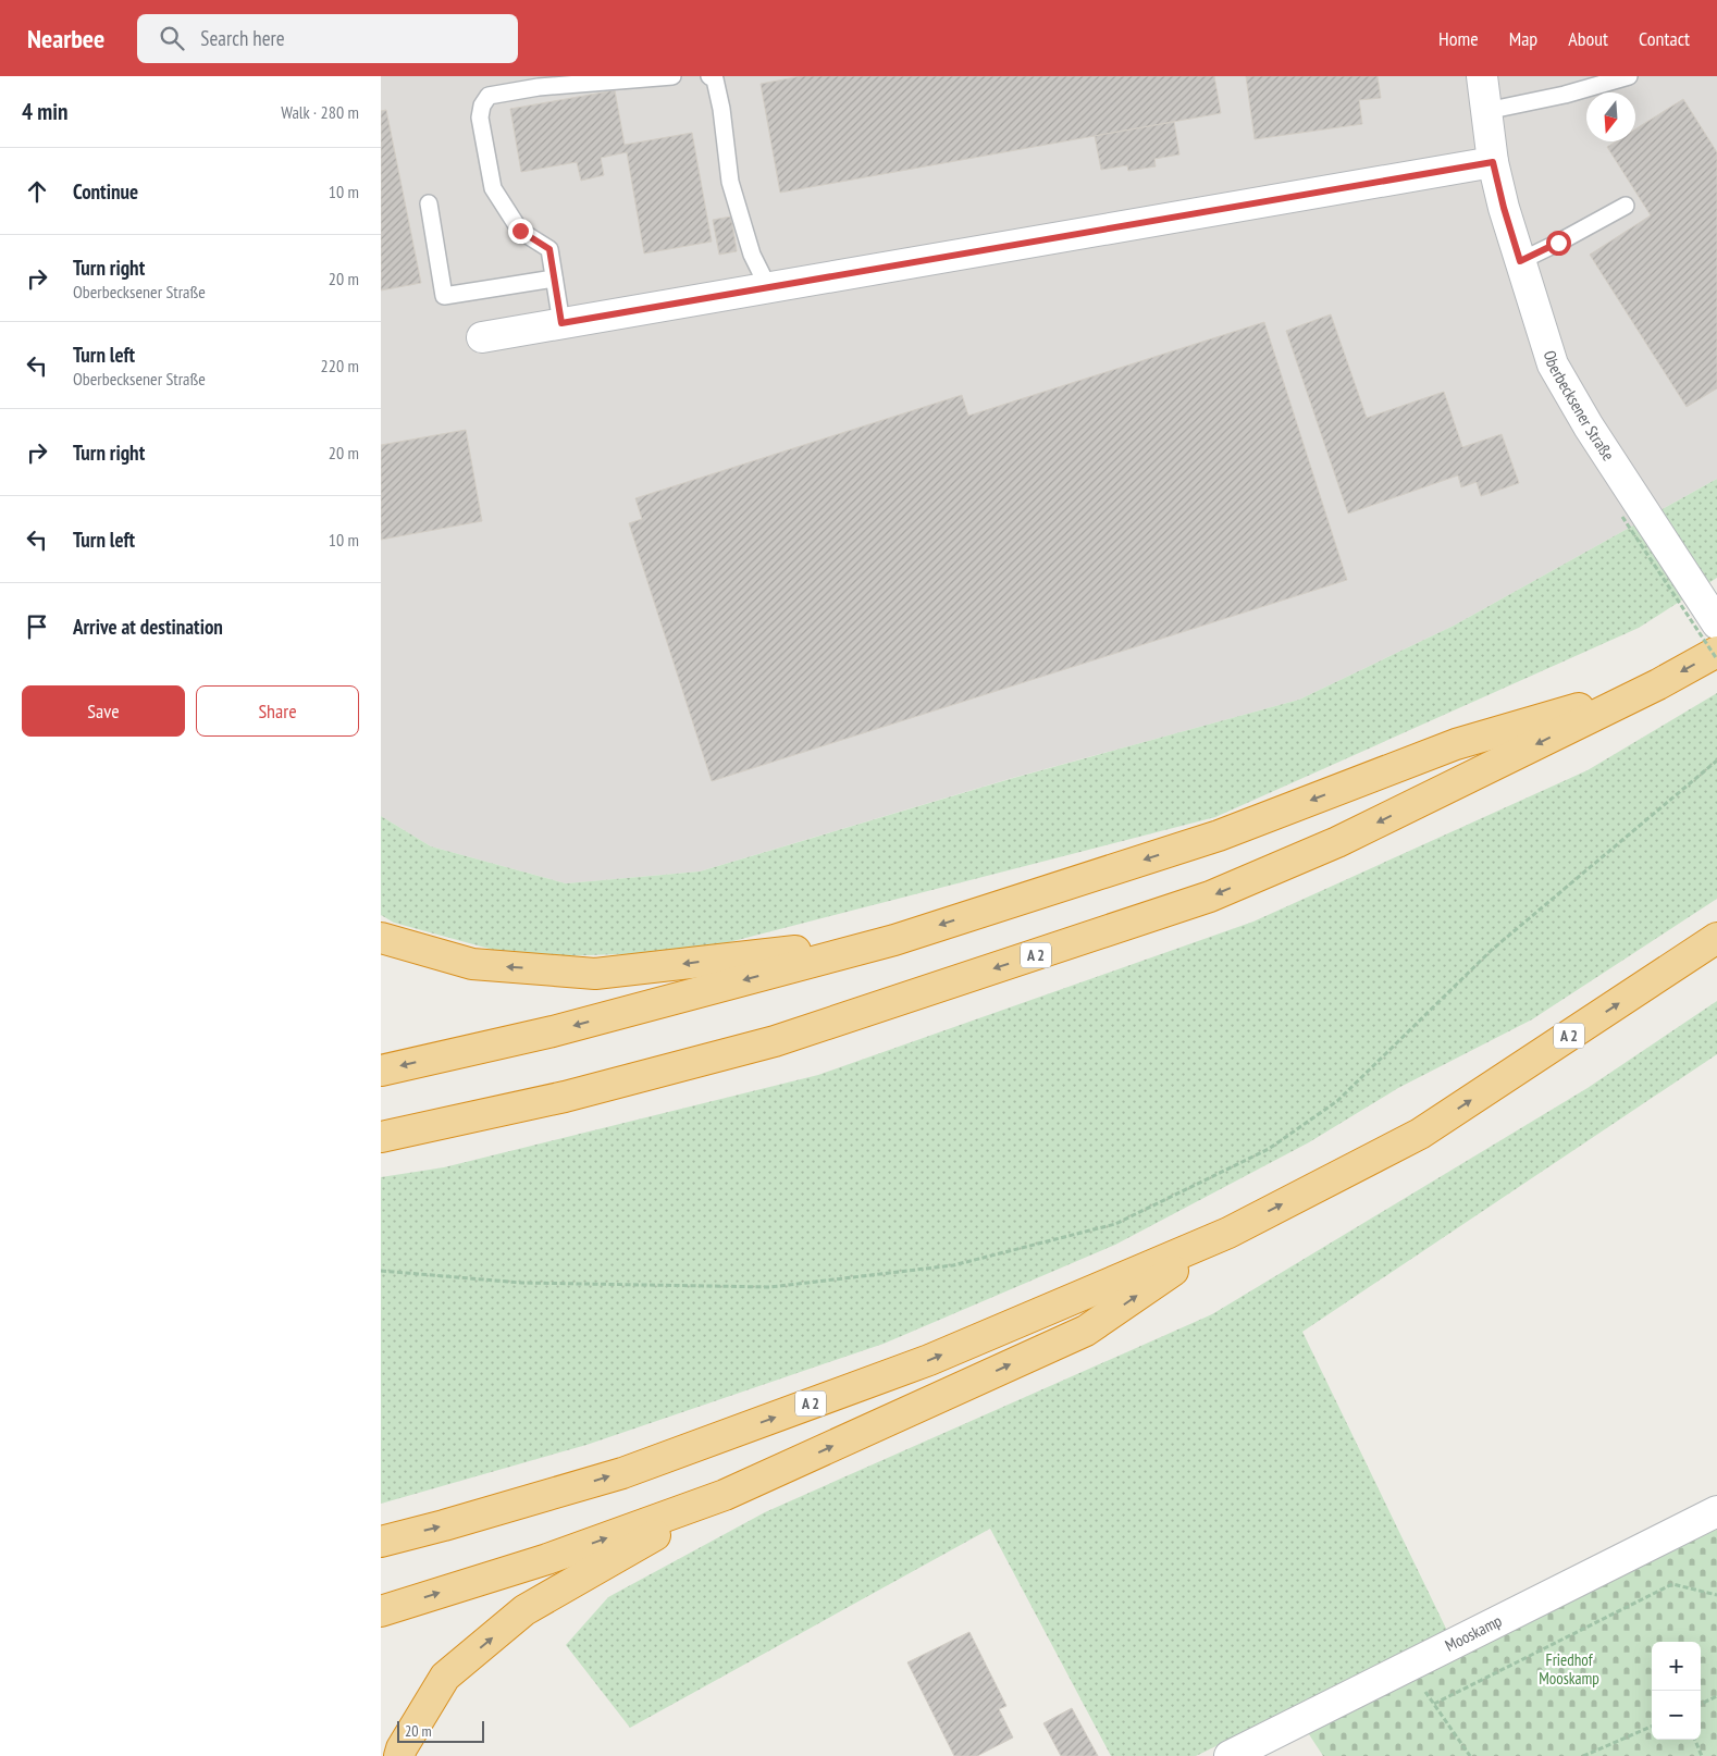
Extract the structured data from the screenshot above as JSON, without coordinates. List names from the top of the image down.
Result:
{
  "streets": {
    "highway": ["A 2"],
    "street": ["Oberbecksener Straße", "Mooskamp"]
  },
  "parks": ["Friedhof Mooskamp"],
  "scale_bar": "20 m",
  "north": "bottom",
  "page": {
    "header": "Nearbee",
    "search": "Search here",
    "nav": [
      "Home",
      "Map",
      "About",
      "Contact"
    ],
    "heading": ["4 min", "Walk · 280 m"],
    "list": [
      ["Continue", "10 m"],
      ["Turn right", "Oberbecksener Straße", "20 m"],
      ["Turn left", "Oberbecksener Straße", "220 m"],
      ["Turn right", "20 m"],
      ["Turn left", "10 m"],
      "Arrive at destination"
    ],
    "buttons": ["Save", "Share"],
    "map_buttons": ["+", "−"],
    "scale": "20 m"
  }
}
